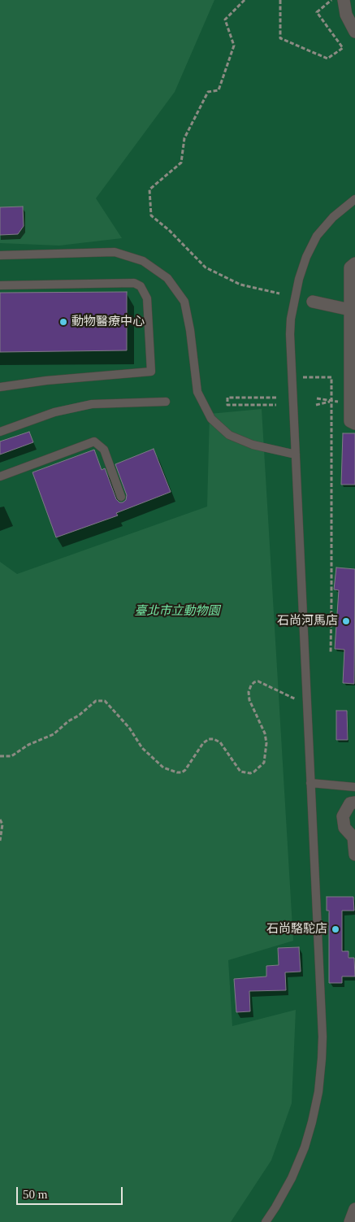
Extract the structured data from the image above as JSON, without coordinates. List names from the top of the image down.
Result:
{
  "parks": ["臺北市立動物園"],
  "places": ["動物醫療中心", "石尚河馬店", "石尚駱駝店"],
  "scale_bar": "50 m"
}
